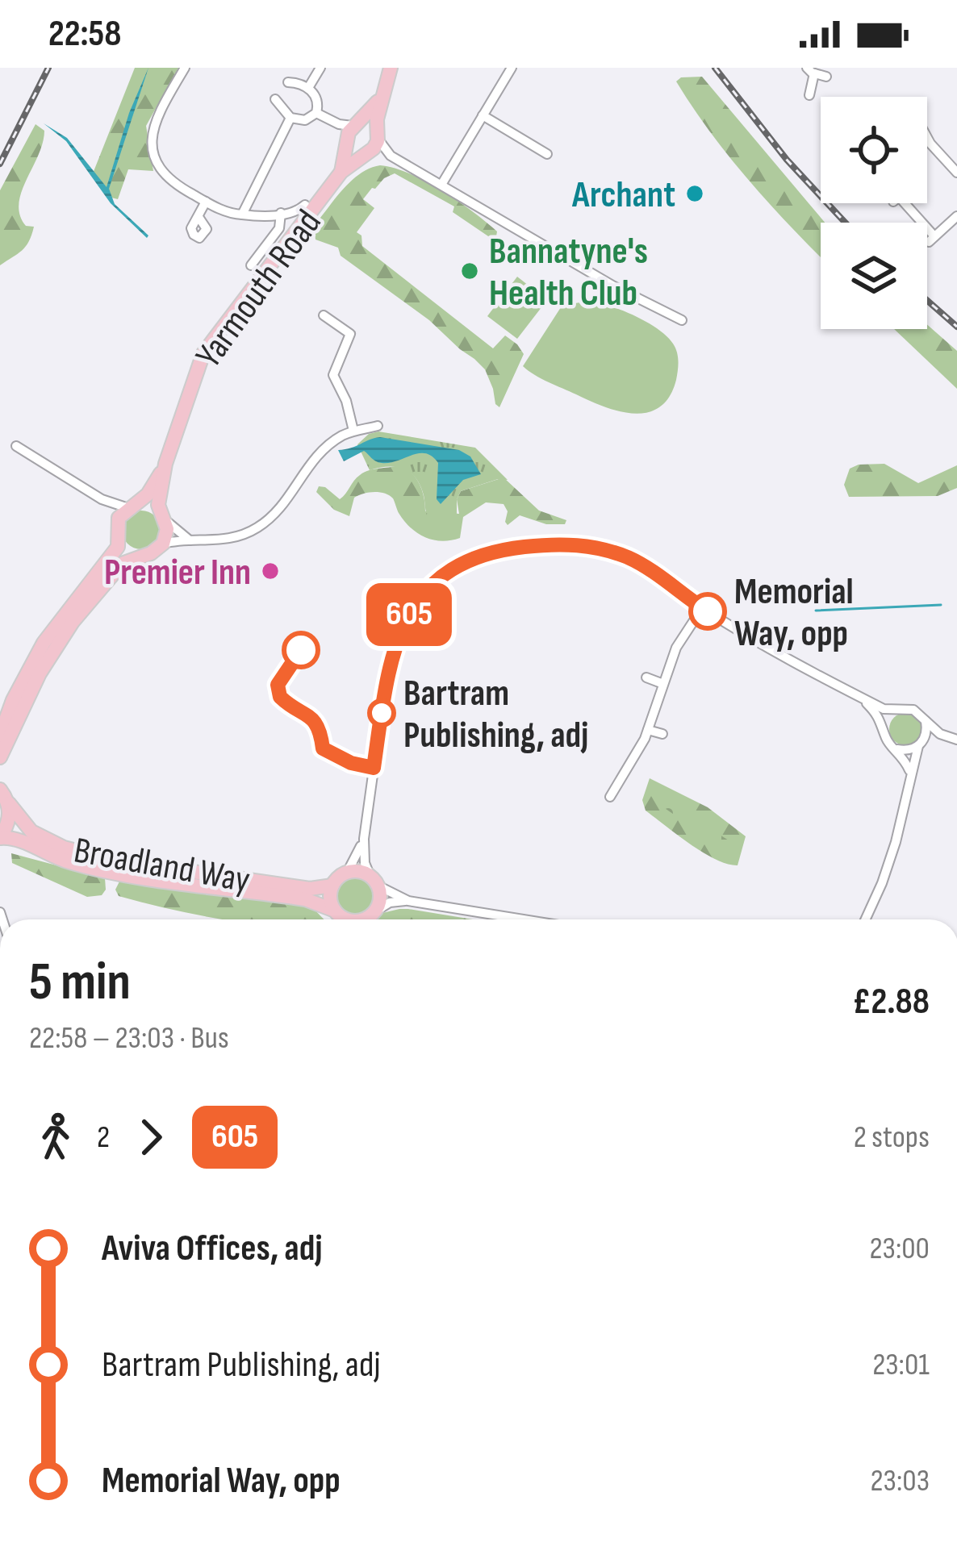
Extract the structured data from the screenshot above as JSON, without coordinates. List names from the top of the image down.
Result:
{
  "streets": {
    "highway": ["Yarmouth Road", "Broadland Way"]
  },
  "places": [
    "Archant",
    "Bannatyne's Health Club",
    "Premier Inn",
    "Memorial Way, opp",
    "Bartram Publishing, adj"
  ],
  "lines": ["bus line 605"],
  "page": {
    "status": "22:58",
    "on_map": "605",
    "heading": ["5 min", "22:58 – 23:03 · Bus", "£2.88"],
    "legs": ["2", "605", "2 stops"],
    "list": [
      {
        "name": "Aviva Offices, adj",
        "value": "23:00"
      },
      {
        "name": "Bartram Publishing, adj",
        "value": "23:01"
      },
      {
        "name": "Memorial Way, opp",
        "value": "23:03"
      }
    ]
  }
}
